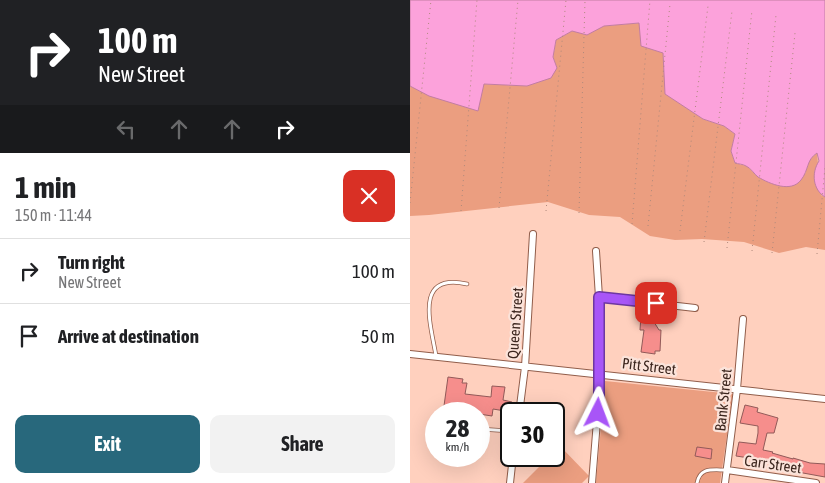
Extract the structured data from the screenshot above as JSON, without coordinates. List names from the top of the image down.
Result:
{
  "streets": {
    "street": [
      "Queen Street",
      "Pitt Street",
      "Bank Street",
      "Carr Street"
    ]
  },
  "crossings": [
    ["Queen Street", "Pitt Street"],
    ["Pitt Street", "Bank Street"],
    ["Bank Street", "Carr Street"]
  ],
  "page": {
    "turn": ["100 m", "New Street"],
    "heading": ["1 min", "150 m · 11:44"],
    "list": [
      {
        "name": "Turn right",
        "note": "New Street",
        "value": "100 m"
      },
      {
        "name": "Arrive at destination",
        "value": "50 m"
      }
    ],
    "speed": "28 km/h",
    "limit": "30",
    "buttons": ["Exit", "Share"]
  }
}
